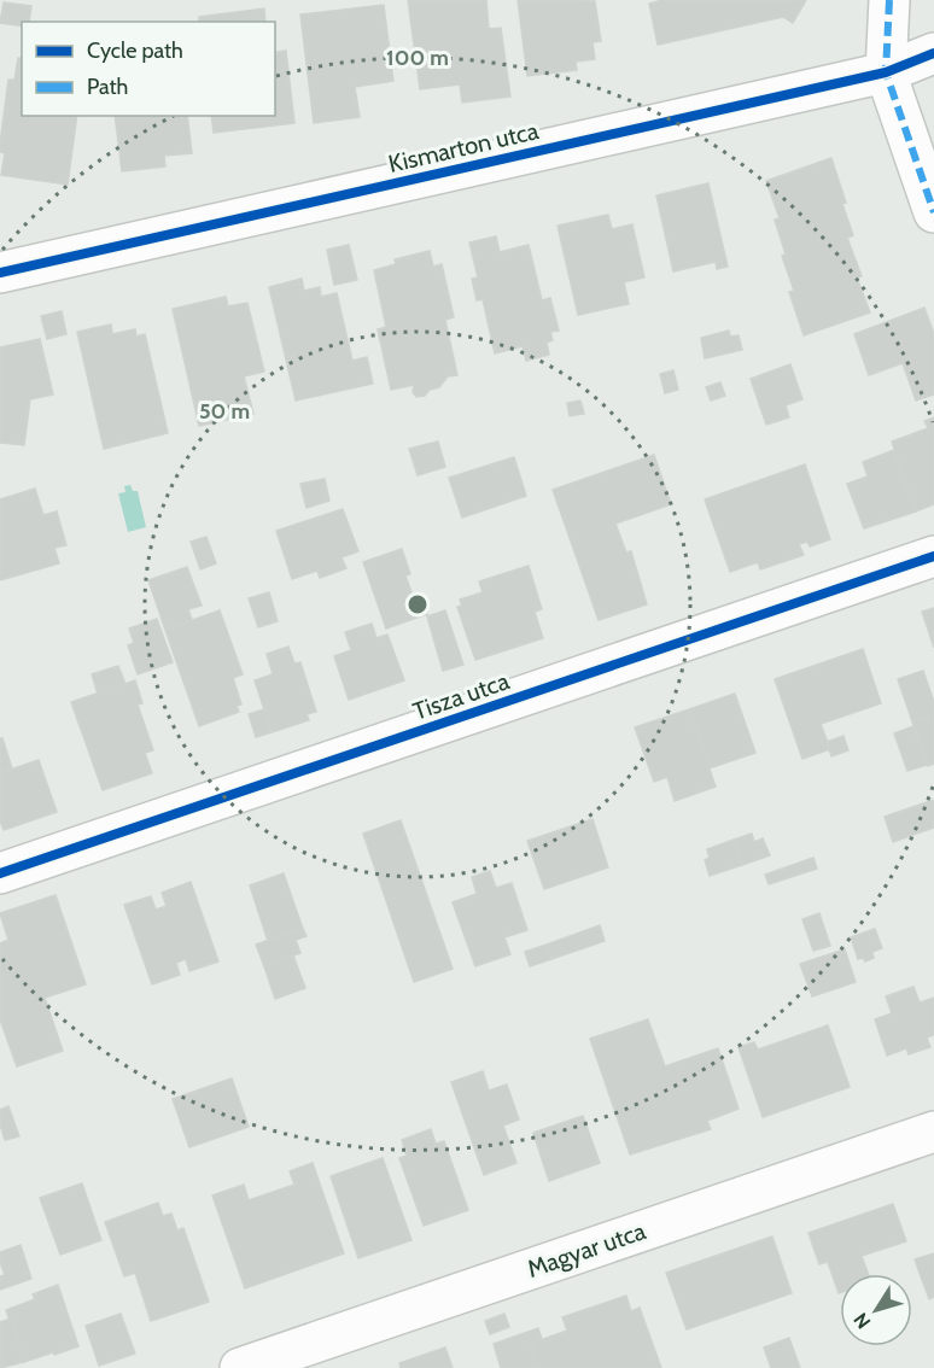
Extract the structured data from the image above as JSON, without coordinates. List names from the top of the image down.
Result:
{
  "streets": {
    "street": ["Kismarton utca", "Tisza utca", "Magyar utca"]
  },
  "legend": ["Cycle path", "Path"],
  "north": "bottom left",
  "rings": ["100 m", "50 m"]
}
